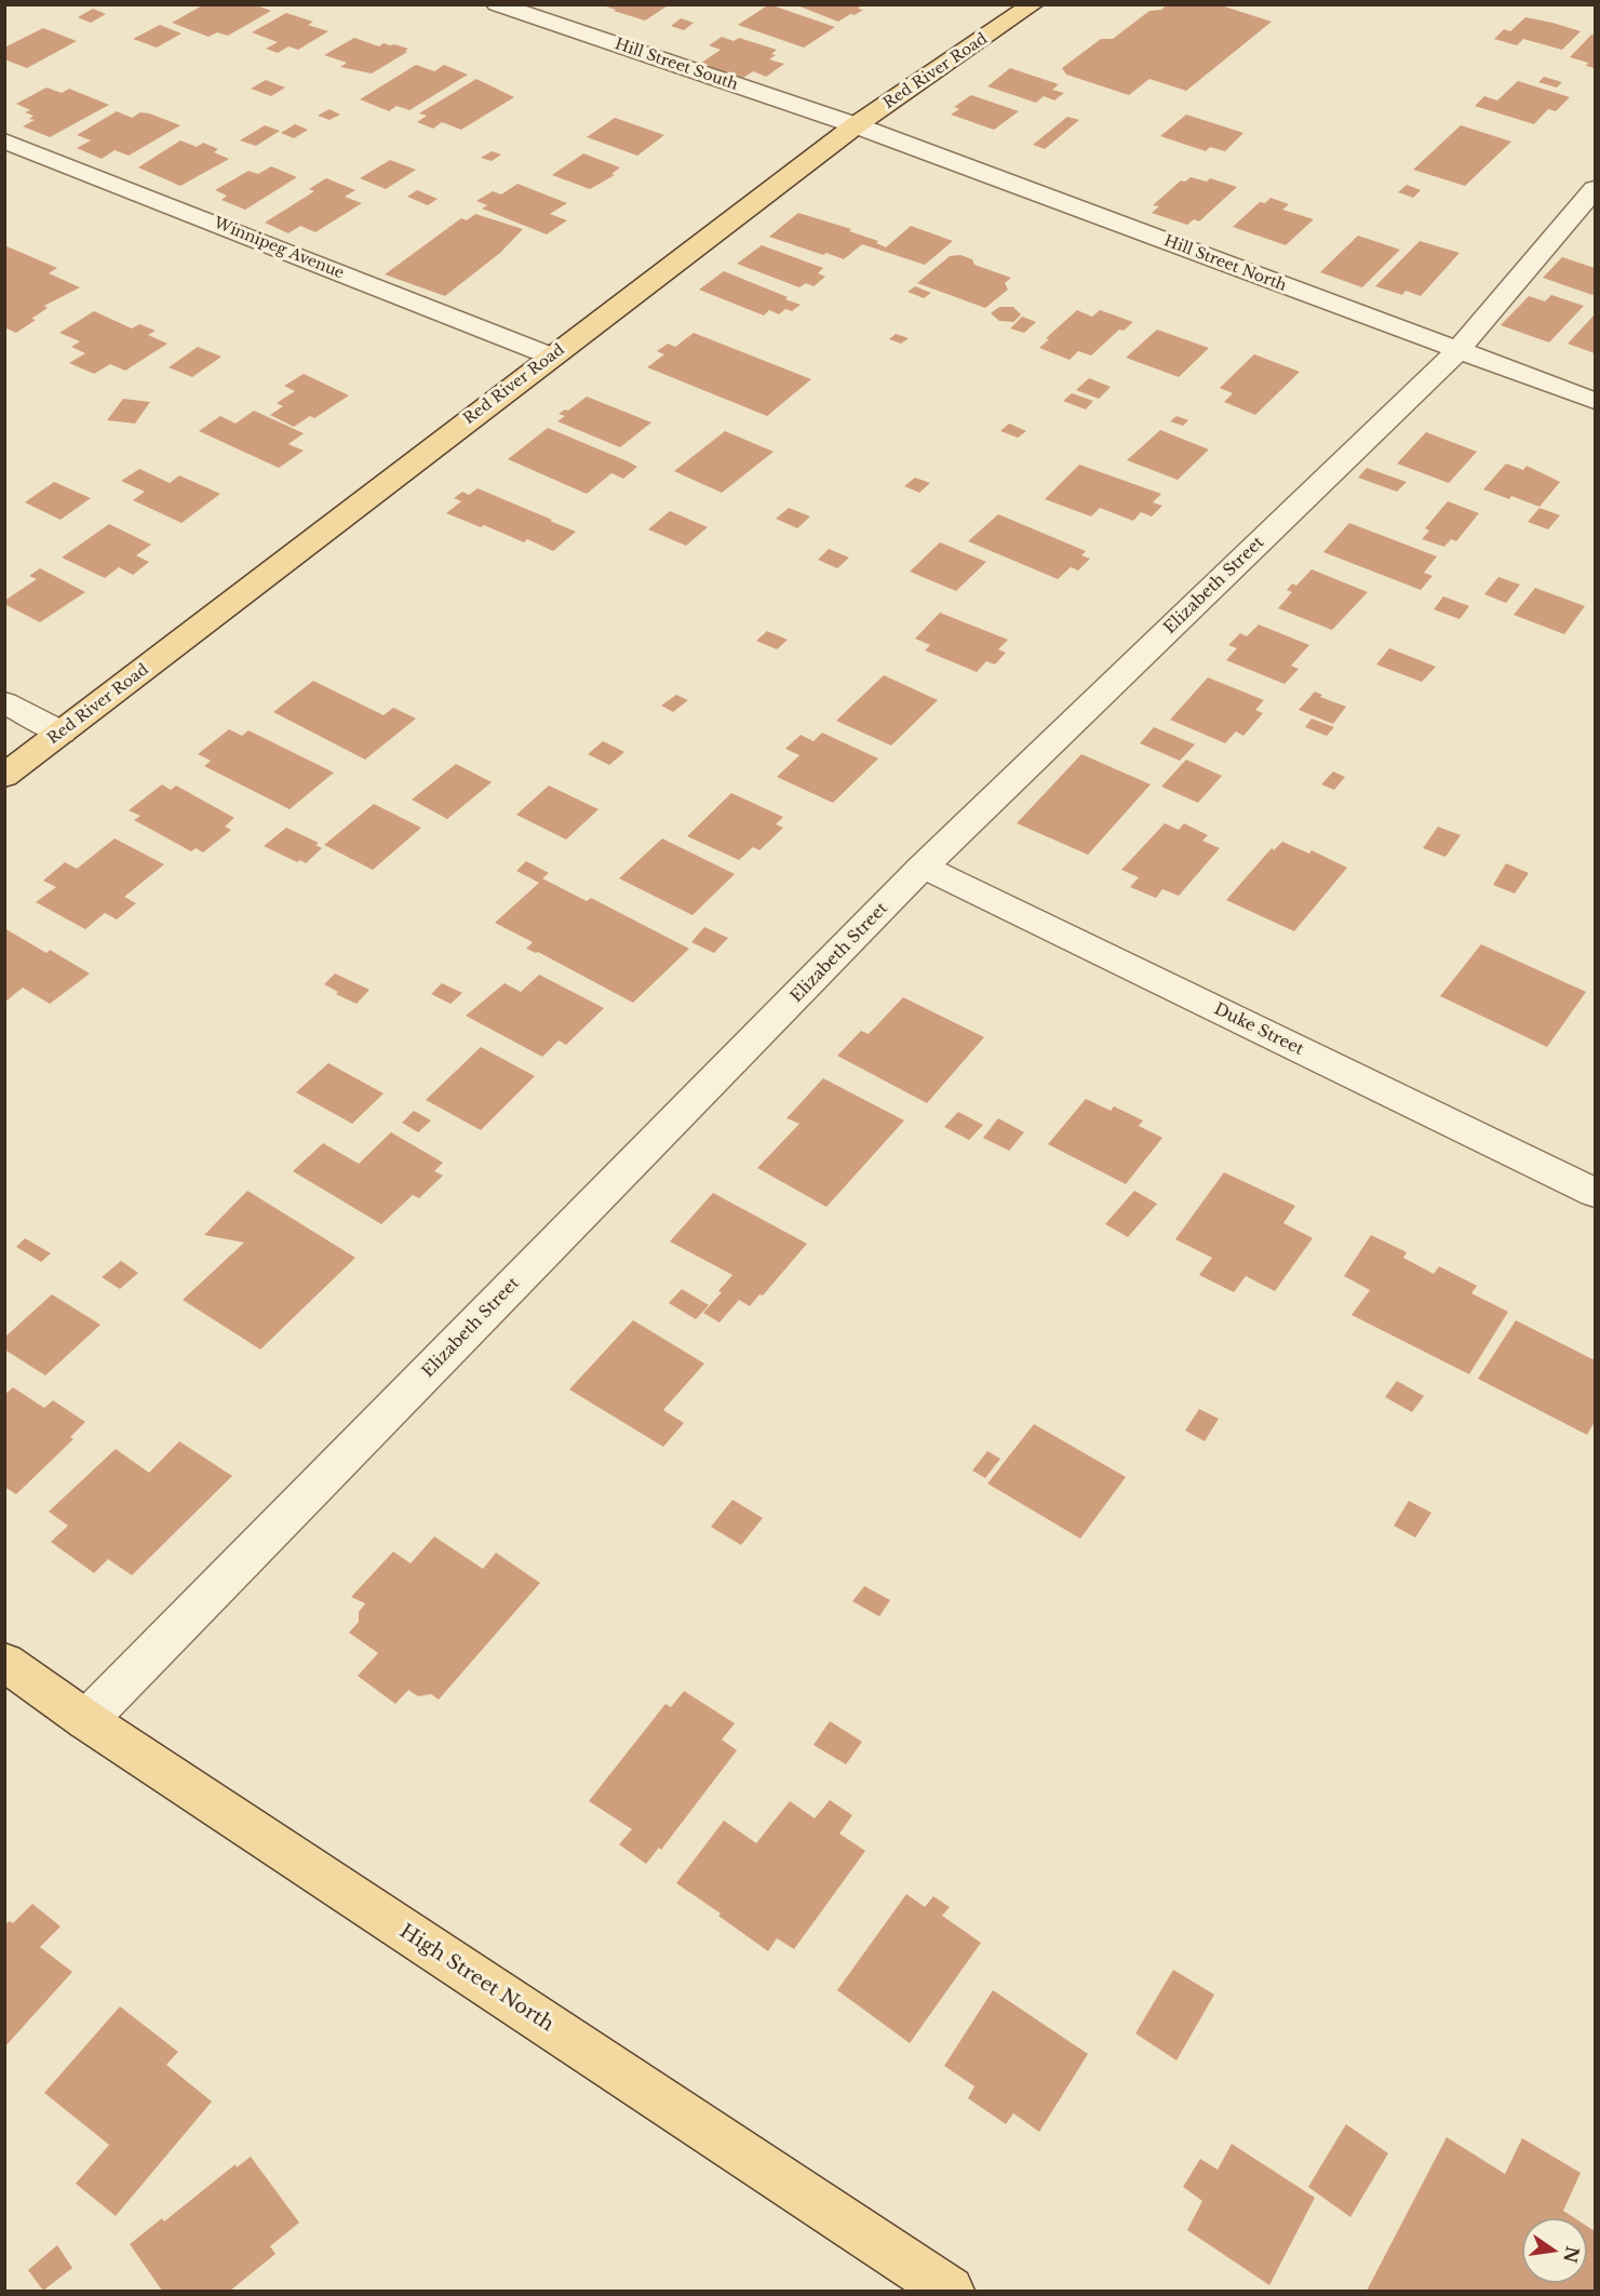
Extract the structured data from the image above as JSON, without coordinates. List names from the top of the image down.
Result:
{
  "streets": {
    "main road": ["Red River Road", "High Street North"],
    "street": [
      "Hill Street South",
      "Winnipeg Avenue",
      "Hill Street North",
      "Elizabeth Street",
      "Duke Street"
    ]
  },
  "crossings": [
    ["Hill Street South", "Red River Road"],
    ["Hill Street South", "Hill Street North"],
    ["Red River Road", "Winnipeg Avenue"],
    ["Red River Road", "Hill Street North"],
    ["Hill Street North", "Elizabeth Street"],
    ["Elizabeth Street", "Duke Street"],
    ["Elizabeth Street", "High Street North"]
  ],
  "north": "right"
}
